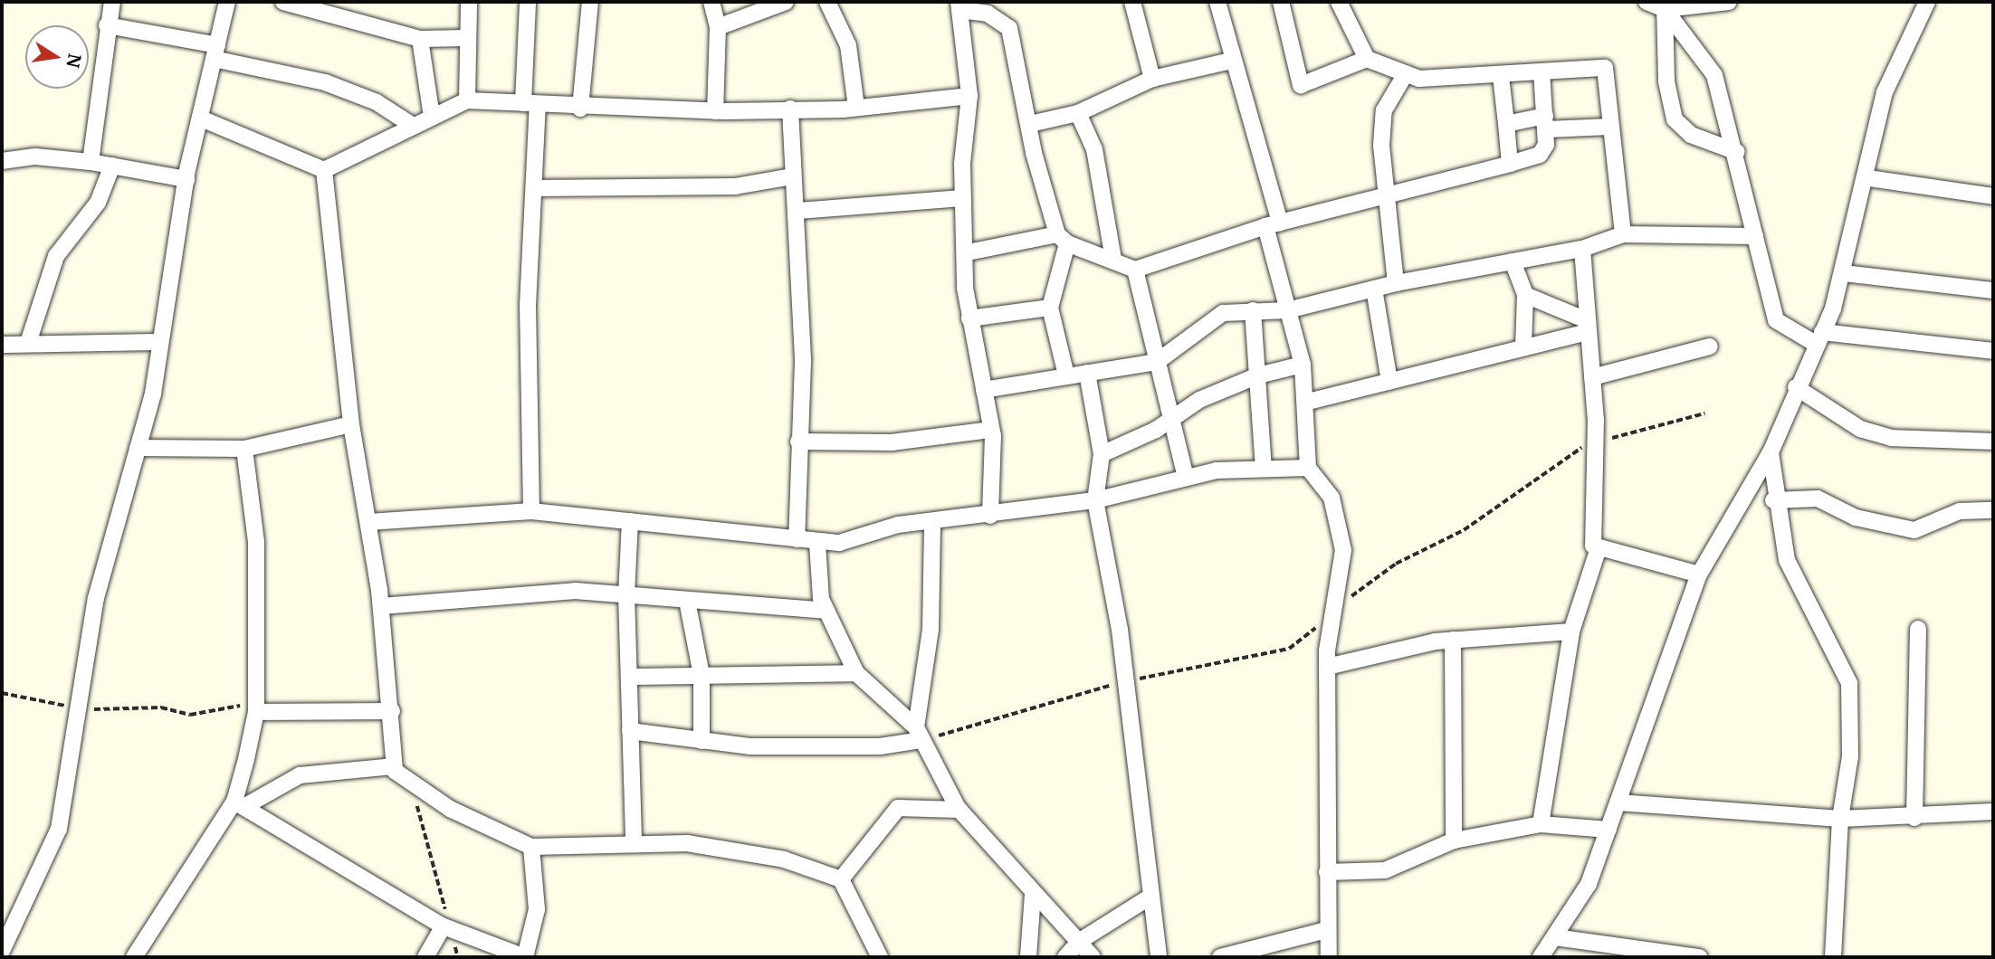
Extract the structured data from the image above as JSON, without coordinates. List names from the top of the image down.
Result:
{
  "north": "right"
}
